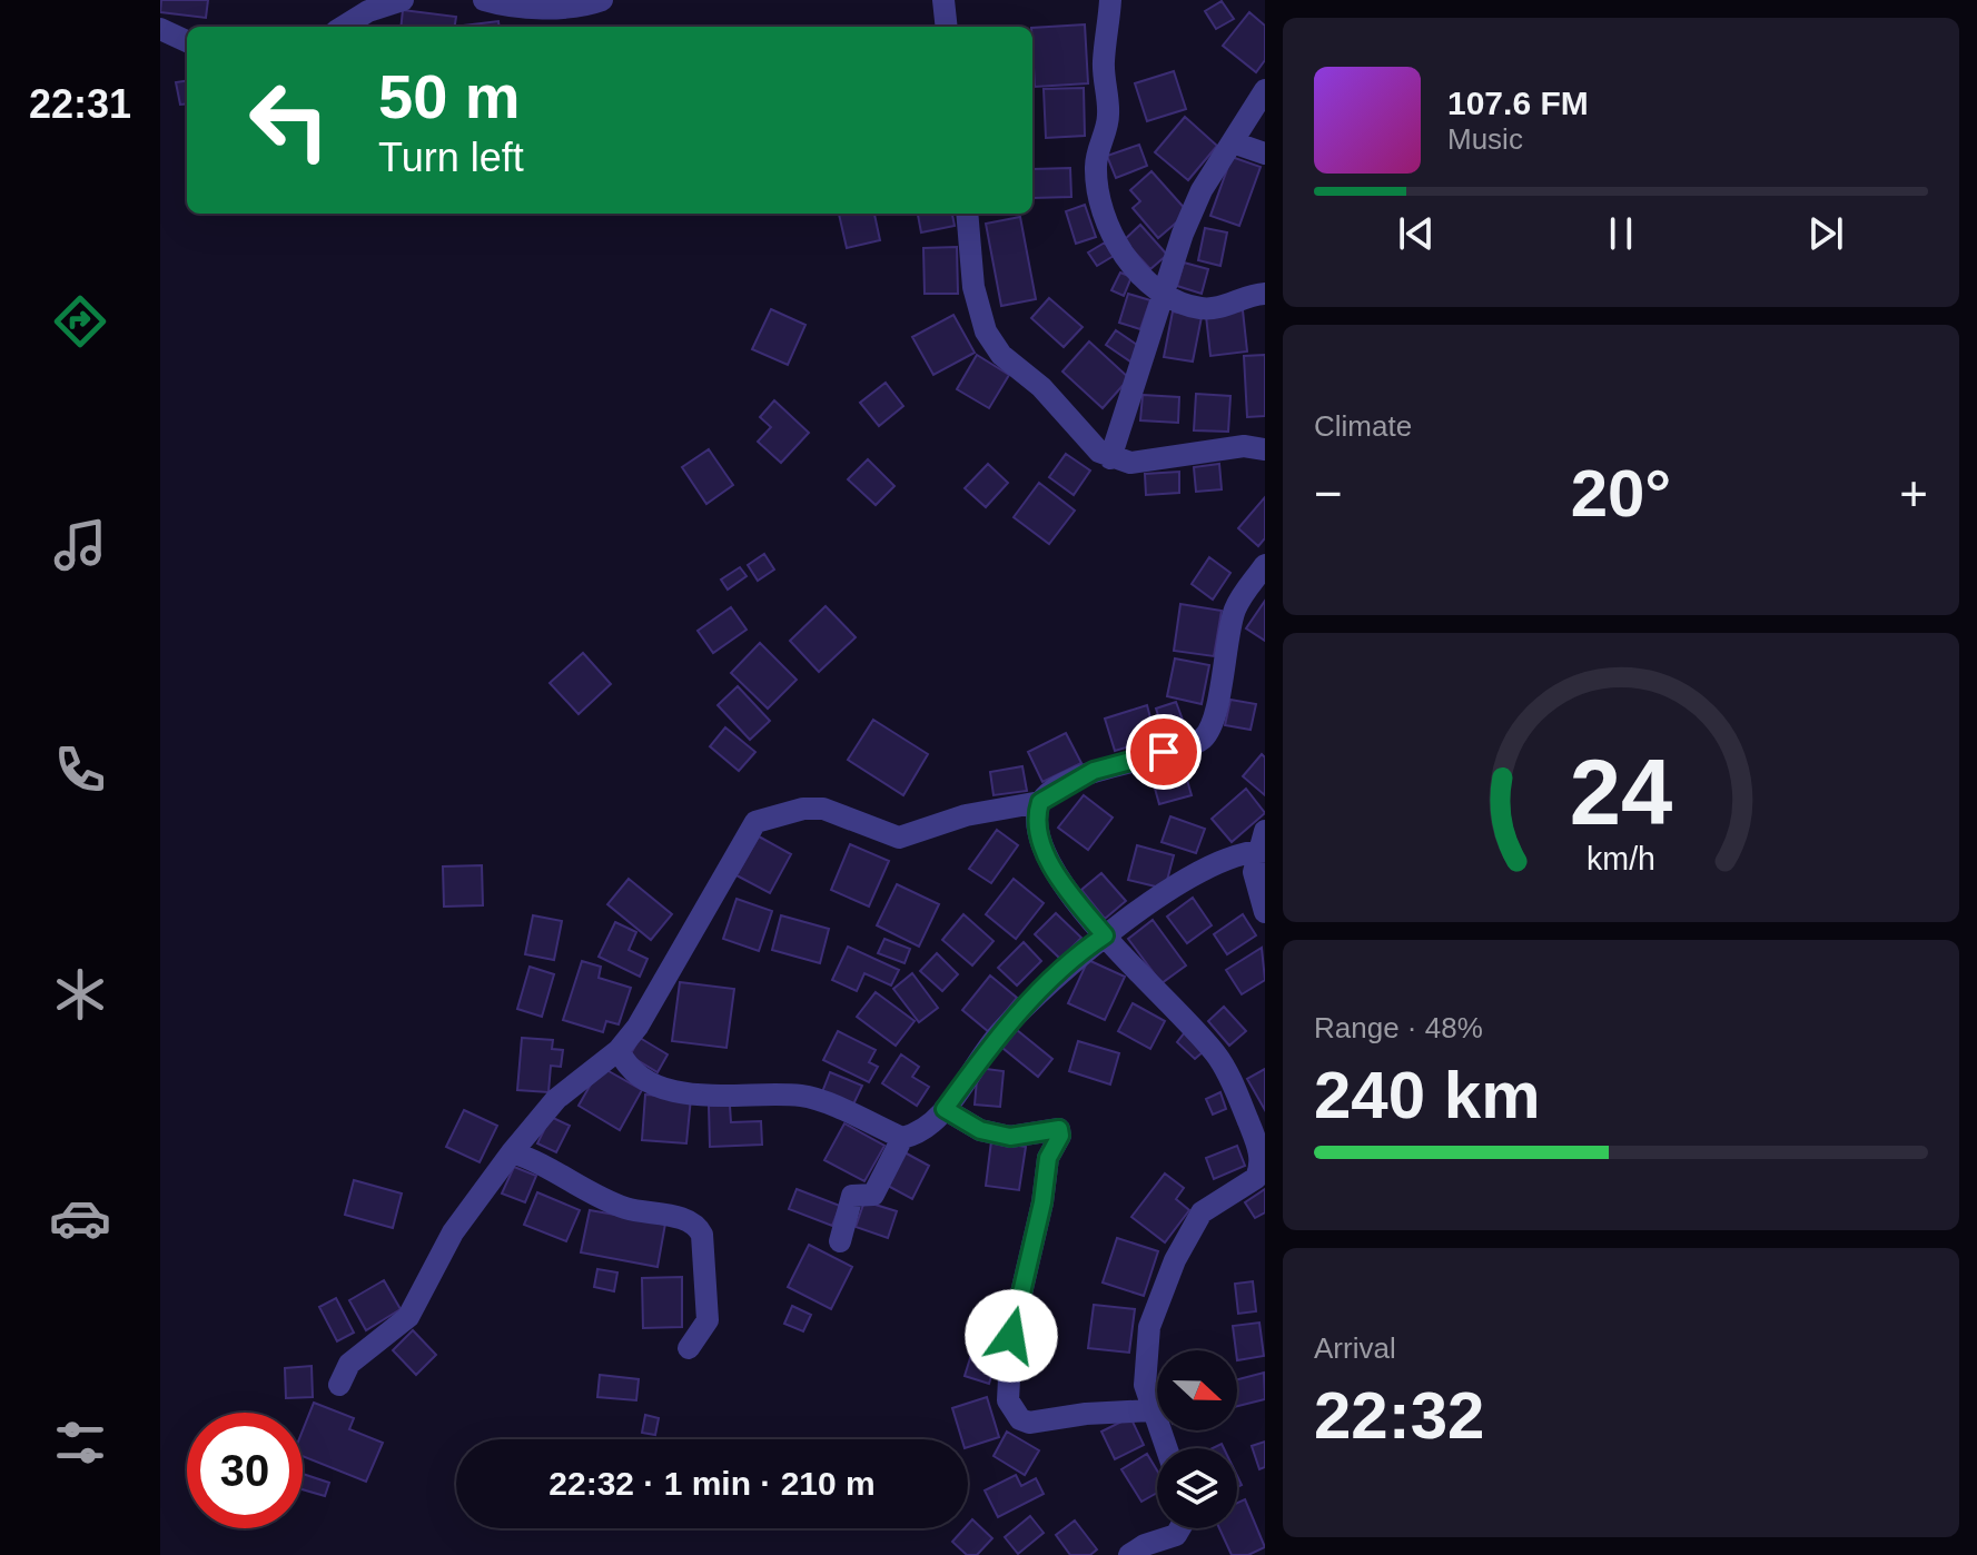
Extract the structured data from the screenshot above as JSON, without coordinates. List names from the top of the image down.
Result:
{
  "north": "right",
  "page": {
    "tabs": "22:31",
    "turn": ["50 m", "Turn left"],
    "song": ["107.6 FM", "Music"],
    "tile": [
      "Climate",
      ["Range · 48%", "240 km"],
      ["Arrival", "22:32"]
    ],
    "heat": ["−", "20°", "+"],
    "limit": "30",
    "trip": "22:32 · 1 min · 210 m",
    "gauge": ["24", "km/h"]
  }
}
